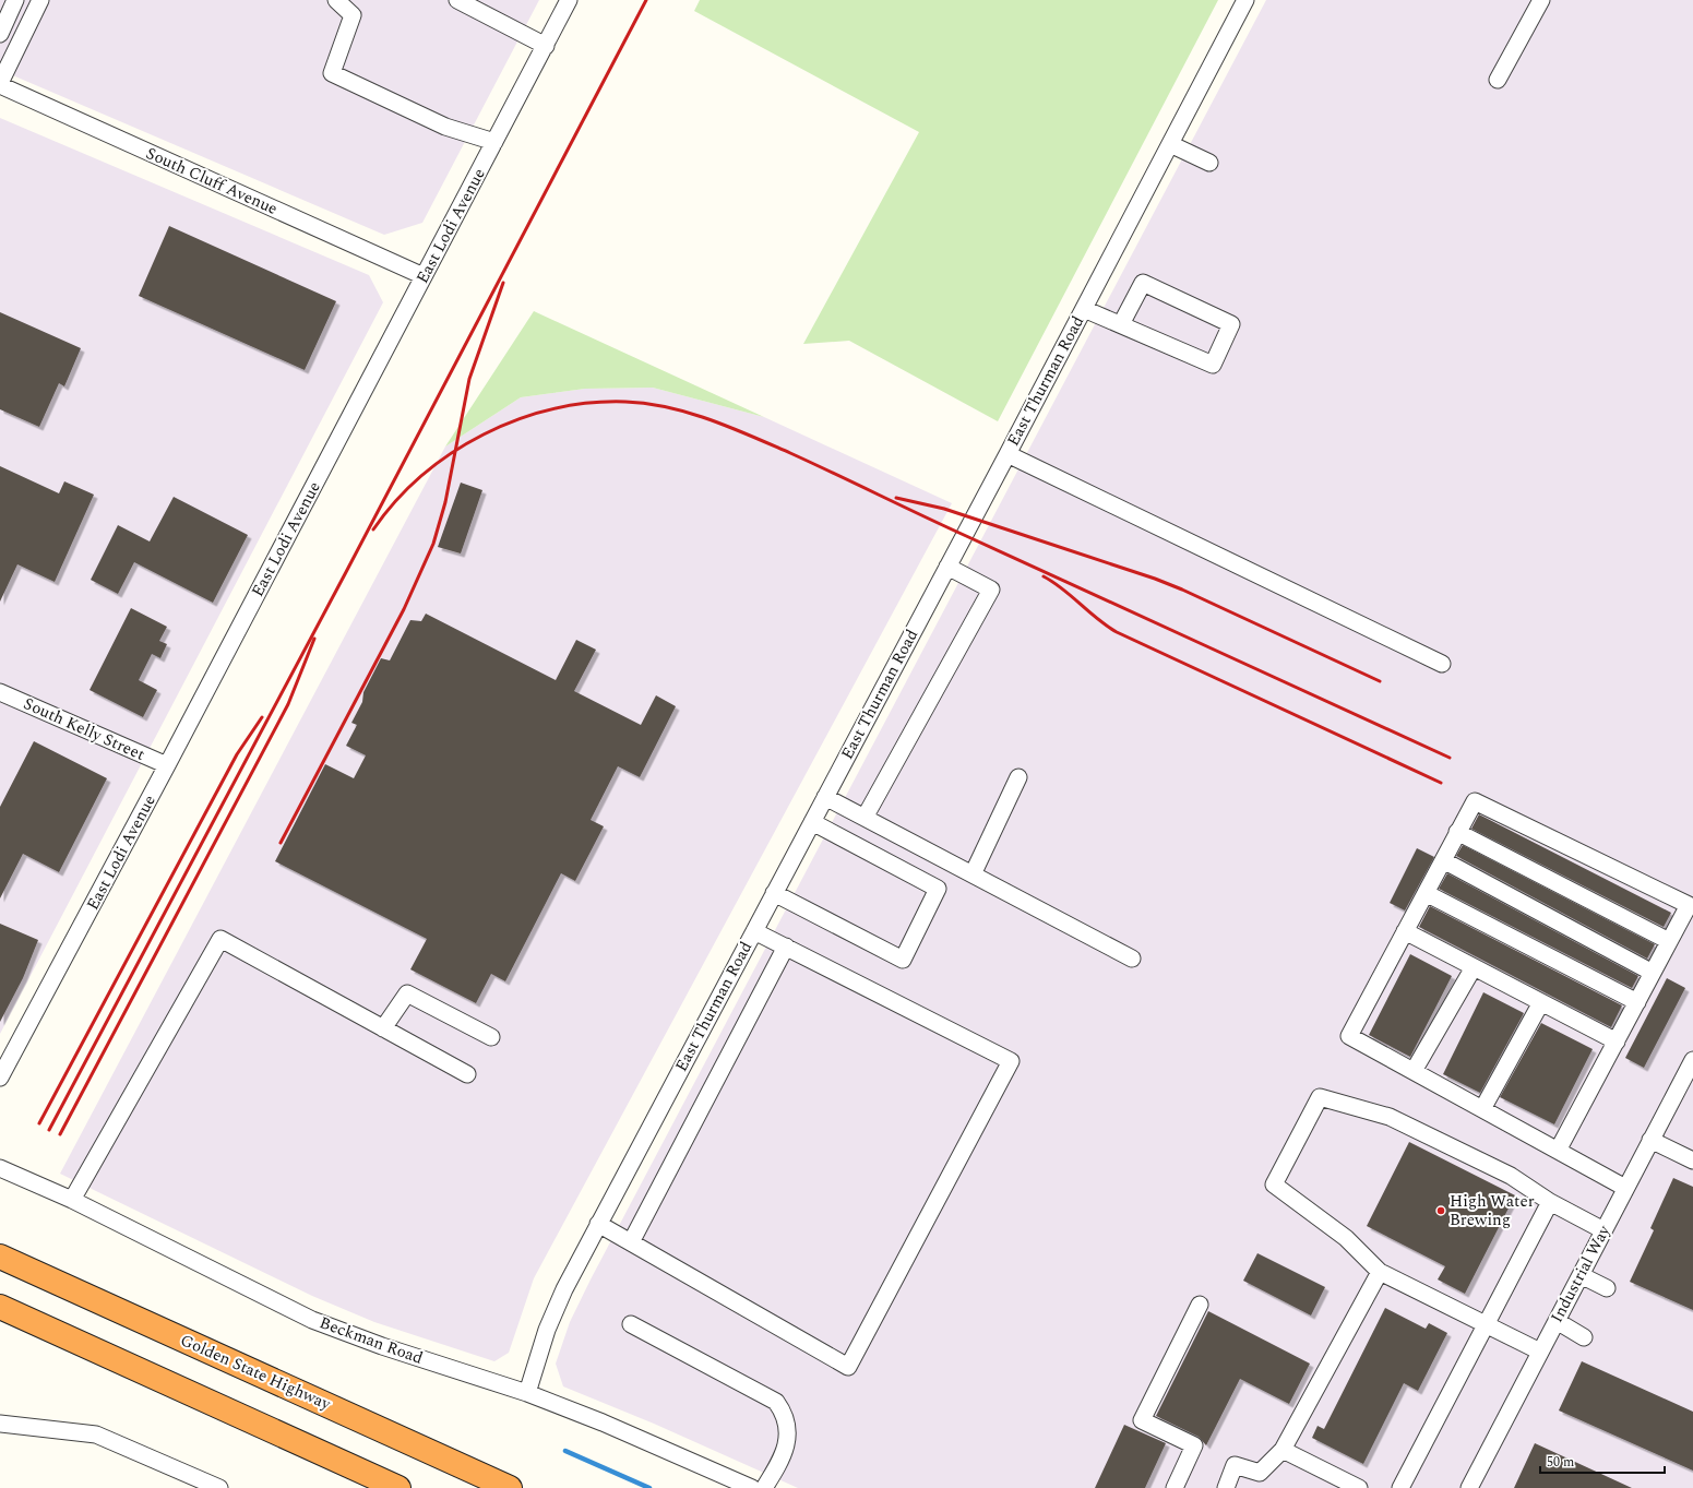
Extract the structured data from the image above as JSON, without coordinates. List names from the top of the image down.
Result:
{
  "streets": {
    "highway": ["Golden State Highway"],
    "street": [
      "South Cluff Avenue",
      "East Lodi Avenue",
      "East Thurman Road",
      "South Kelly Street",
      "Industrial Way",
      "Beckman Road"
    ]
  },
  "crossings": [
    ["South Cluff Avenue", "East Lodi Avenue"],
    ["East Lodi Avenue", "South Kelly Street"],
    ["East Thurman Road", "Beckman Road"]
  ],
  "places": ["High Water Brewing"],
  "scale_bar": "50 m"
}
